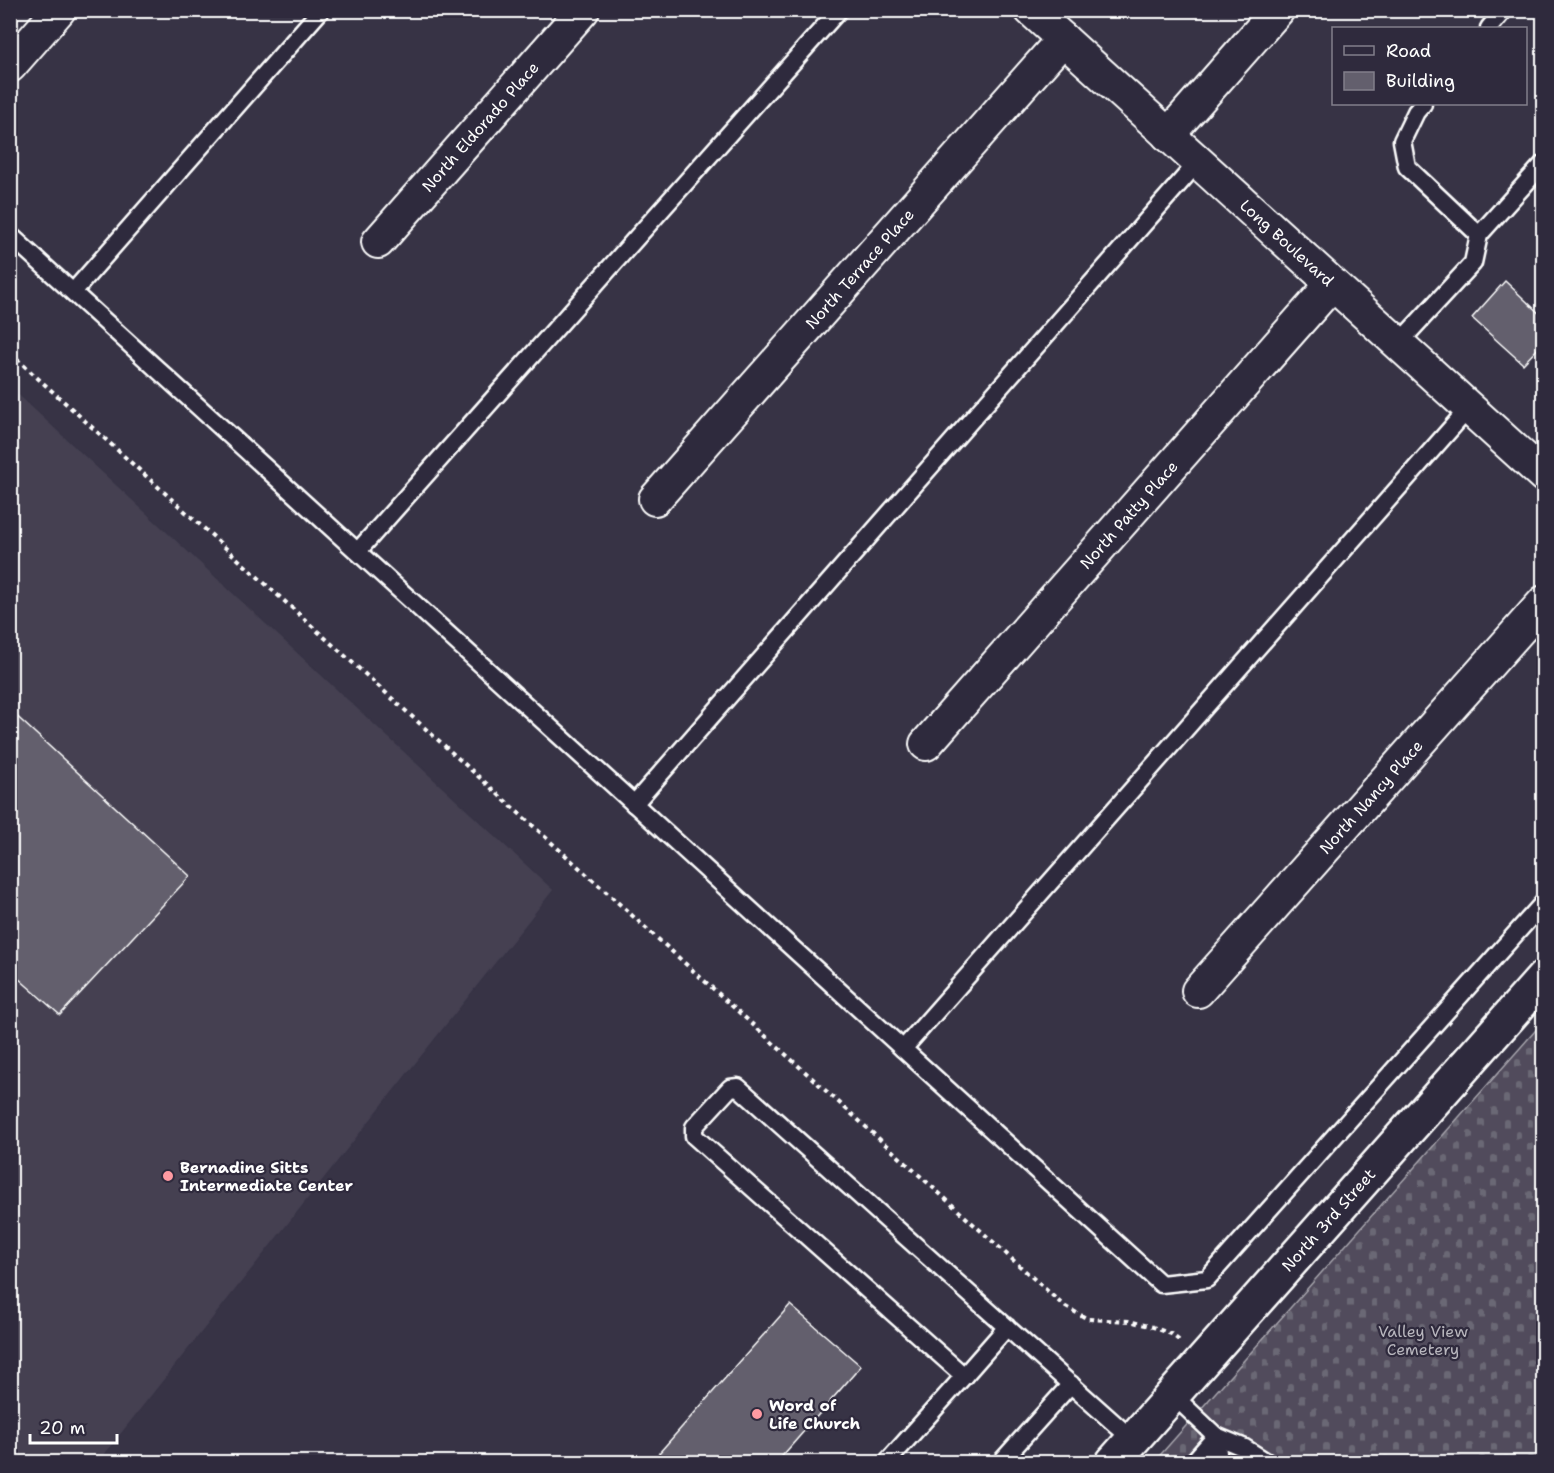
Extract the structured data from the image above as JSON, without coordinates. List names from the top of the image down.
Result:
{
  "streets": {
    "main road": ["North 3rd Street"],
    "street": [
      "North Eldorado Place",
      "Long Boulevard",
      "North Terrace Place",
      "North Patty Place",
      "North Nancy Place"
    ]
  },
  "crossings": [
    ["Long Boulevard", "North Terrace Place"],
    ["Long Boulevard", "North Patty Place"]
  ],
  "parks": ["Valley View Cemetery"],
  "places": ["Bernadine Sitts Intermediate Center", "Word of Life Church"],
  "legend": ["Road", "Building"],
  "scale_bar": "20 m"
}
